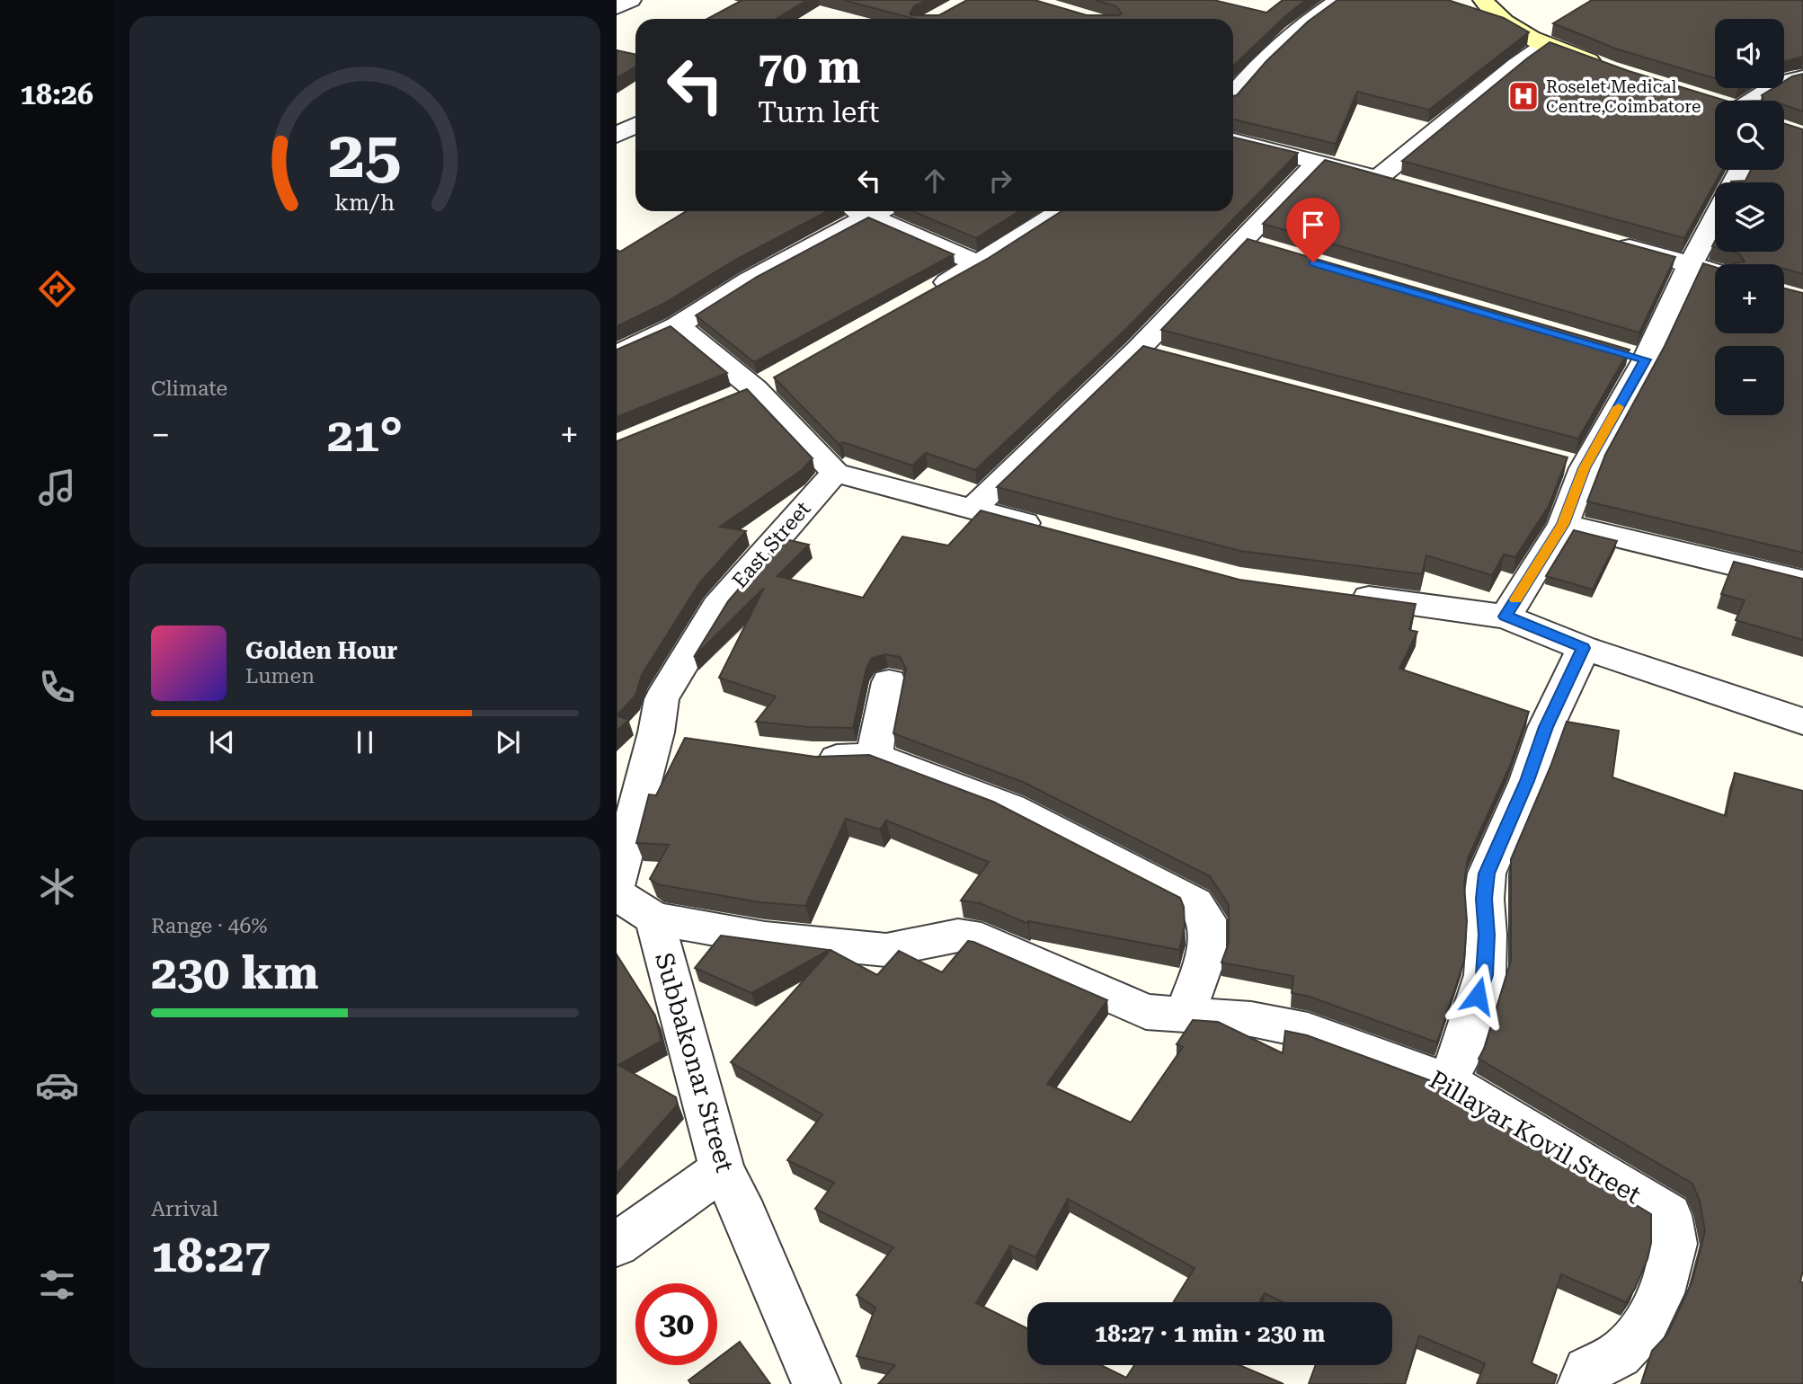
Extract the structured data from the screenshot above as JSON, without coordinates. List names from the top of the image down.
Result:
{
  "streets": {
    "street": ["East Street", "Subbakonar Street", "Pillayar Kovil Street"]
  },
  "crossings": [
    ["Subbakonar Street", "Pillayar Kovil Street"]
  ],
  "places": {
    "hospital": ["Roselet Medical Centre,Coimbatore"]
  },
  "page": {
    "tabs": "18:26",
    "map_buttons": ["+", "−"],
    "turn": ["70 m", "Turn left"],
    "tile": [
      "Climate",
      ["Range · 46%", "230 km"],
      ["Arrival", "18:27"]
    ],
    "heat": ["−", "21°", "+"],
    "song": ["Golden Hour", "Lumen"],
    "limit": "30",
    "trip": "18:27 · 1 min · 230 m",
    "gauge": ["25", "km/h"]
  }
}
